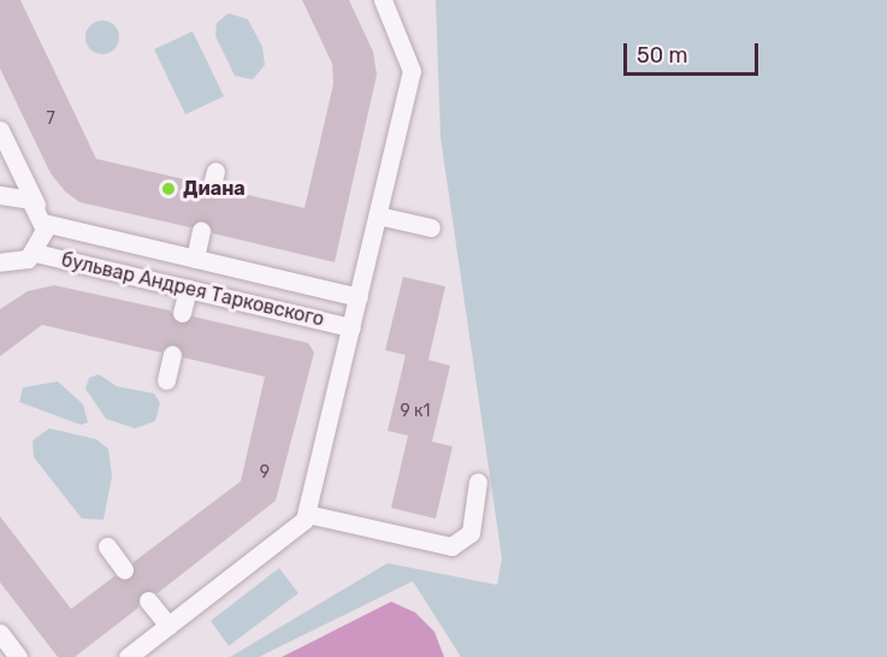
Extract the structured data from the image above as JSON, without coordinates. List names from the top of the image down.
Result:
{
  "streets": {
    "street": ["бульвар Андрея Тарковского"]
  },
  "places": ["Диана"],
  "house_numbers": ["7", "9 к1", "9"],
  "scale_bar": "50 m"
}
